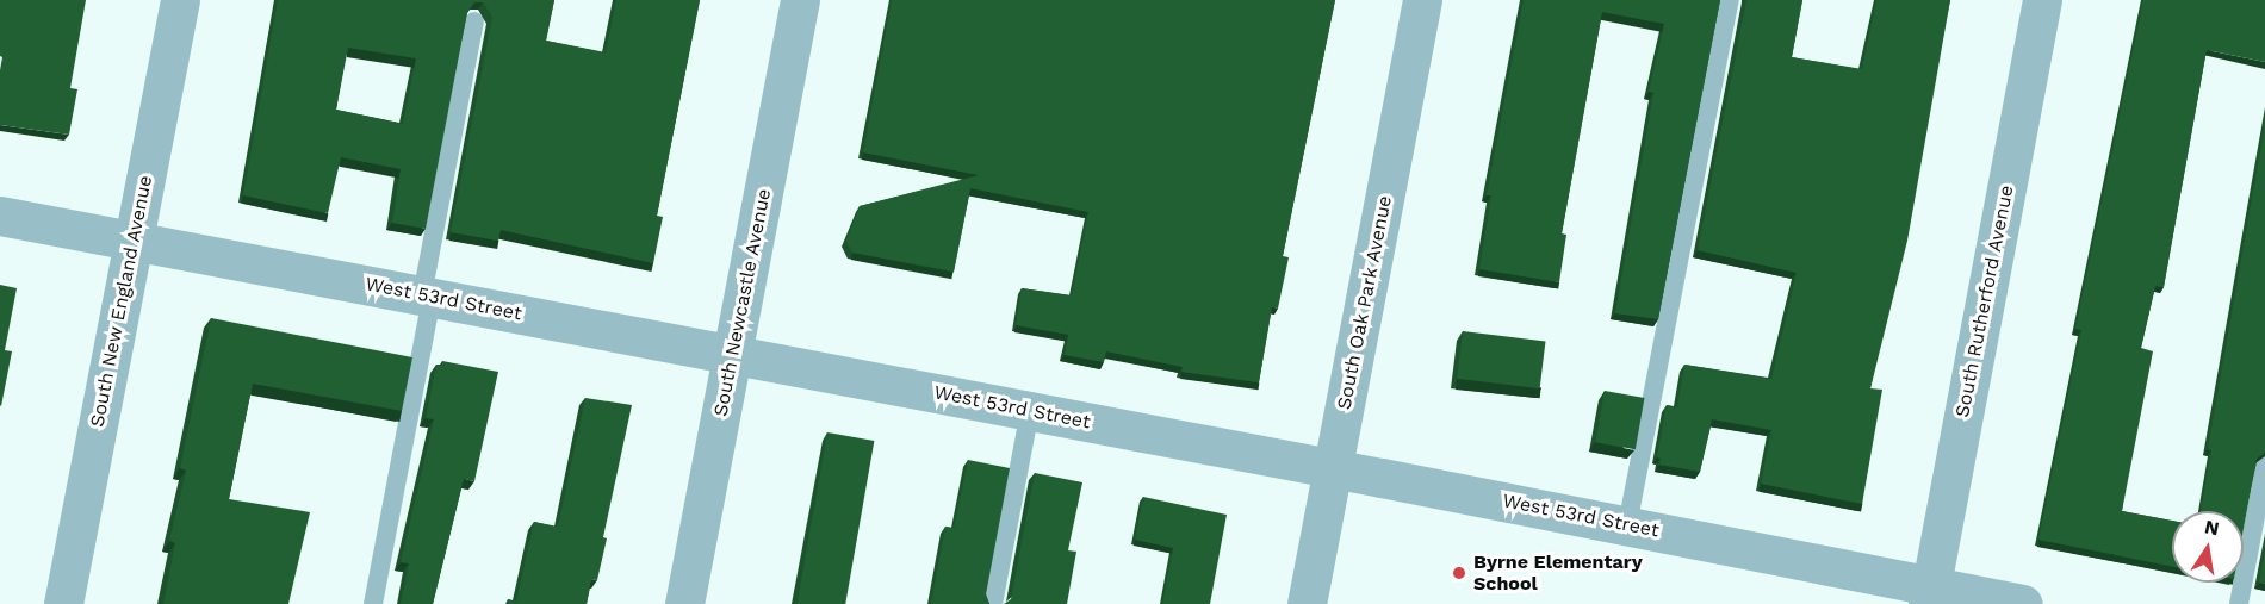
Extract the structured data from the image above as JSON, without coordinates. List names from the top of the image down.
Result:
{
  "streets": {
    "street": [
      "West 53rd Street",
      "South New England Avenue",
      "South Rutherford Avenue",
      "South Newcastle Avenue",
      "South Oak Park Avenue"
    ]
  },
  "crossings": [
    ["West 53rd Street", "South New England Avenue"],
    ["West 53rd Street", "South Rutherford Avenue"],
    ["West 53rd Street", "South Newcastle Avenue"],
    ["West 53rd Street", "South Oak Park Avenue"]
  ],
  "places": ["Byrne Elementary School"],
  "north": "top"
}
